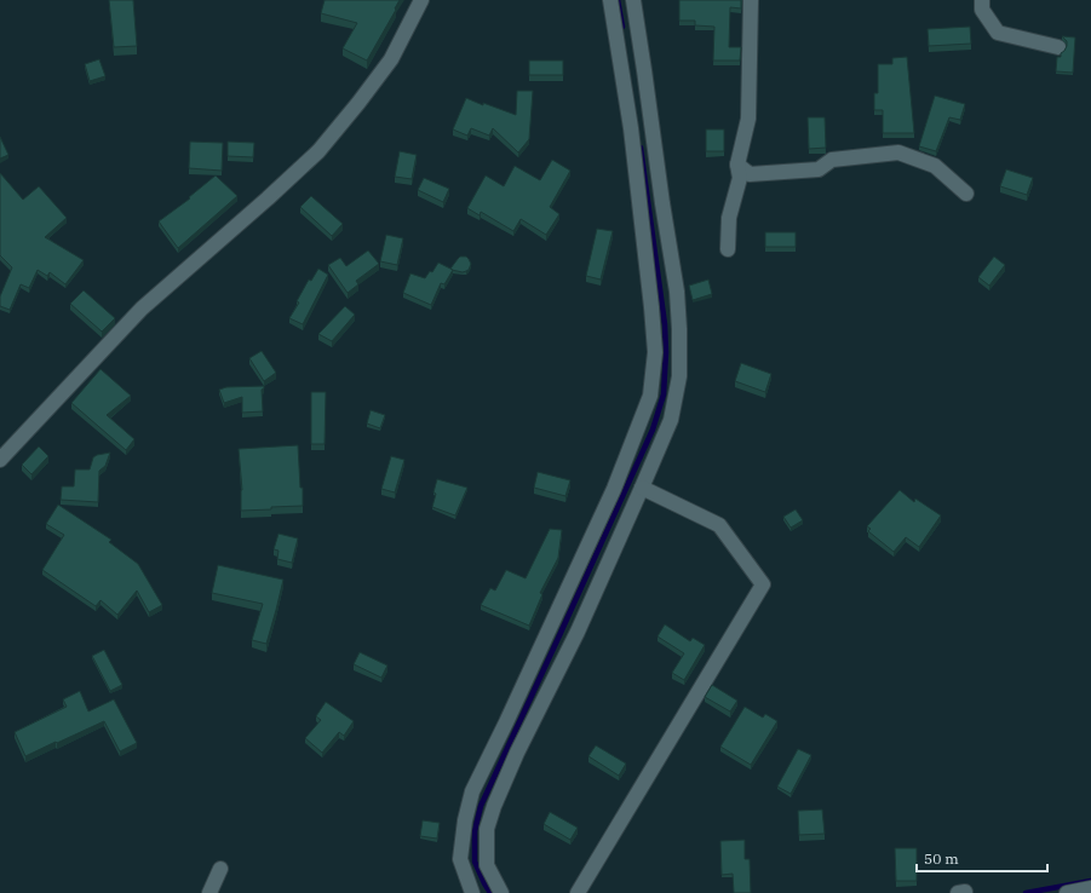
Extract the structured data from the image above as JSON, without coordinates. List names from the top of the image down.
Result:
{
  "scale_bar": "50 m"
}
